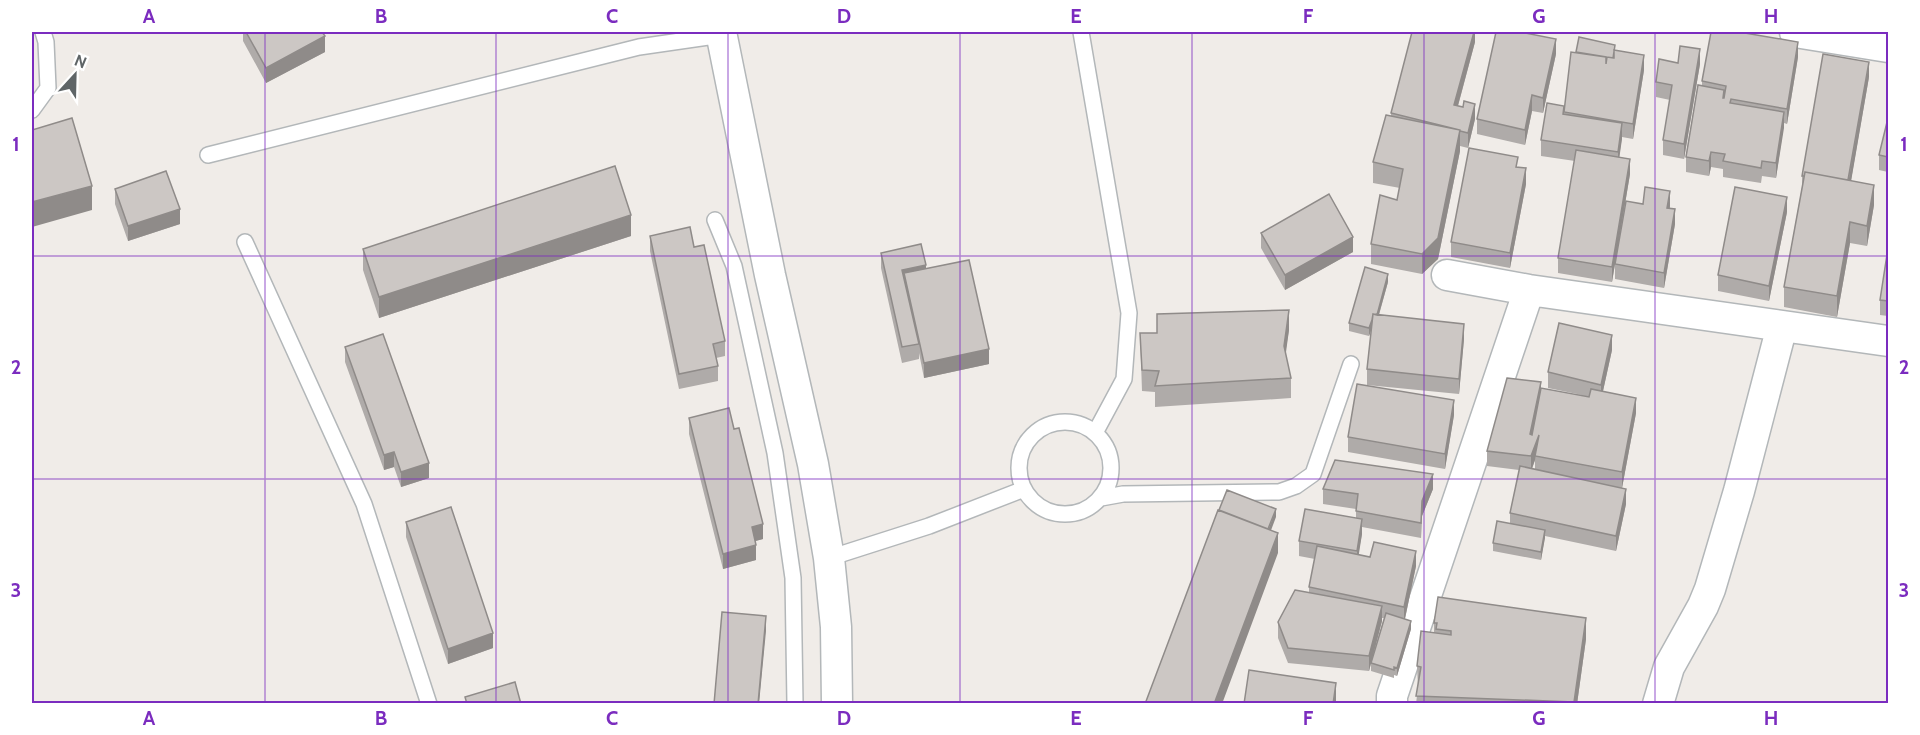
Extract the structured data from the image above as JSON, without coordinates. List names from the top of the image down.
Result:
{
  "north": "top",
  "grid": {
    "columns": [
      "A",
      "B",
      "C",
      "D",
      "E",
      "F",
      "G",
      "H"
    ],
    "rows": ["1", "2", "3"]
  }
}
